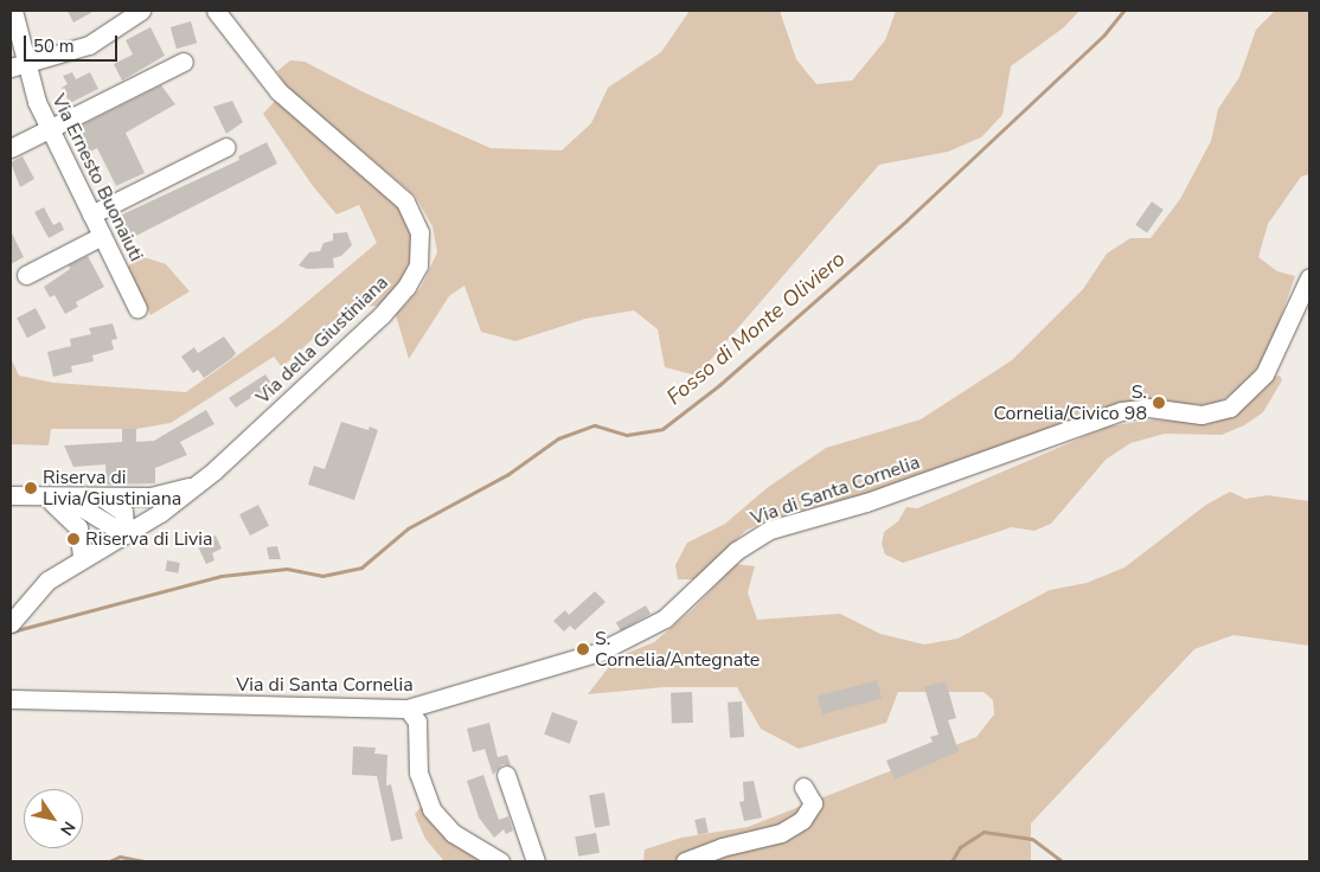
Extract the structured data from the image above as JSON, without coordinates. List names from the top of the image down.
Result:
{
  "streets": {
    "street": ["Via Ernesto Buonaiuti", "Via della Giustiniana", "Via di Santa Cornelia"]
  },
  "water": ["Fosso di Monte Oliviero"],
  "places": [
    "S. Cornelia/Civico 98",
    "Riserva di Livia/Giustiniana",
    "Riserva di Livia",
    "S. Cornelia/Antegnate"
  ],
  "scale_bar": "50 m",
  "north": "bottom right"
}
